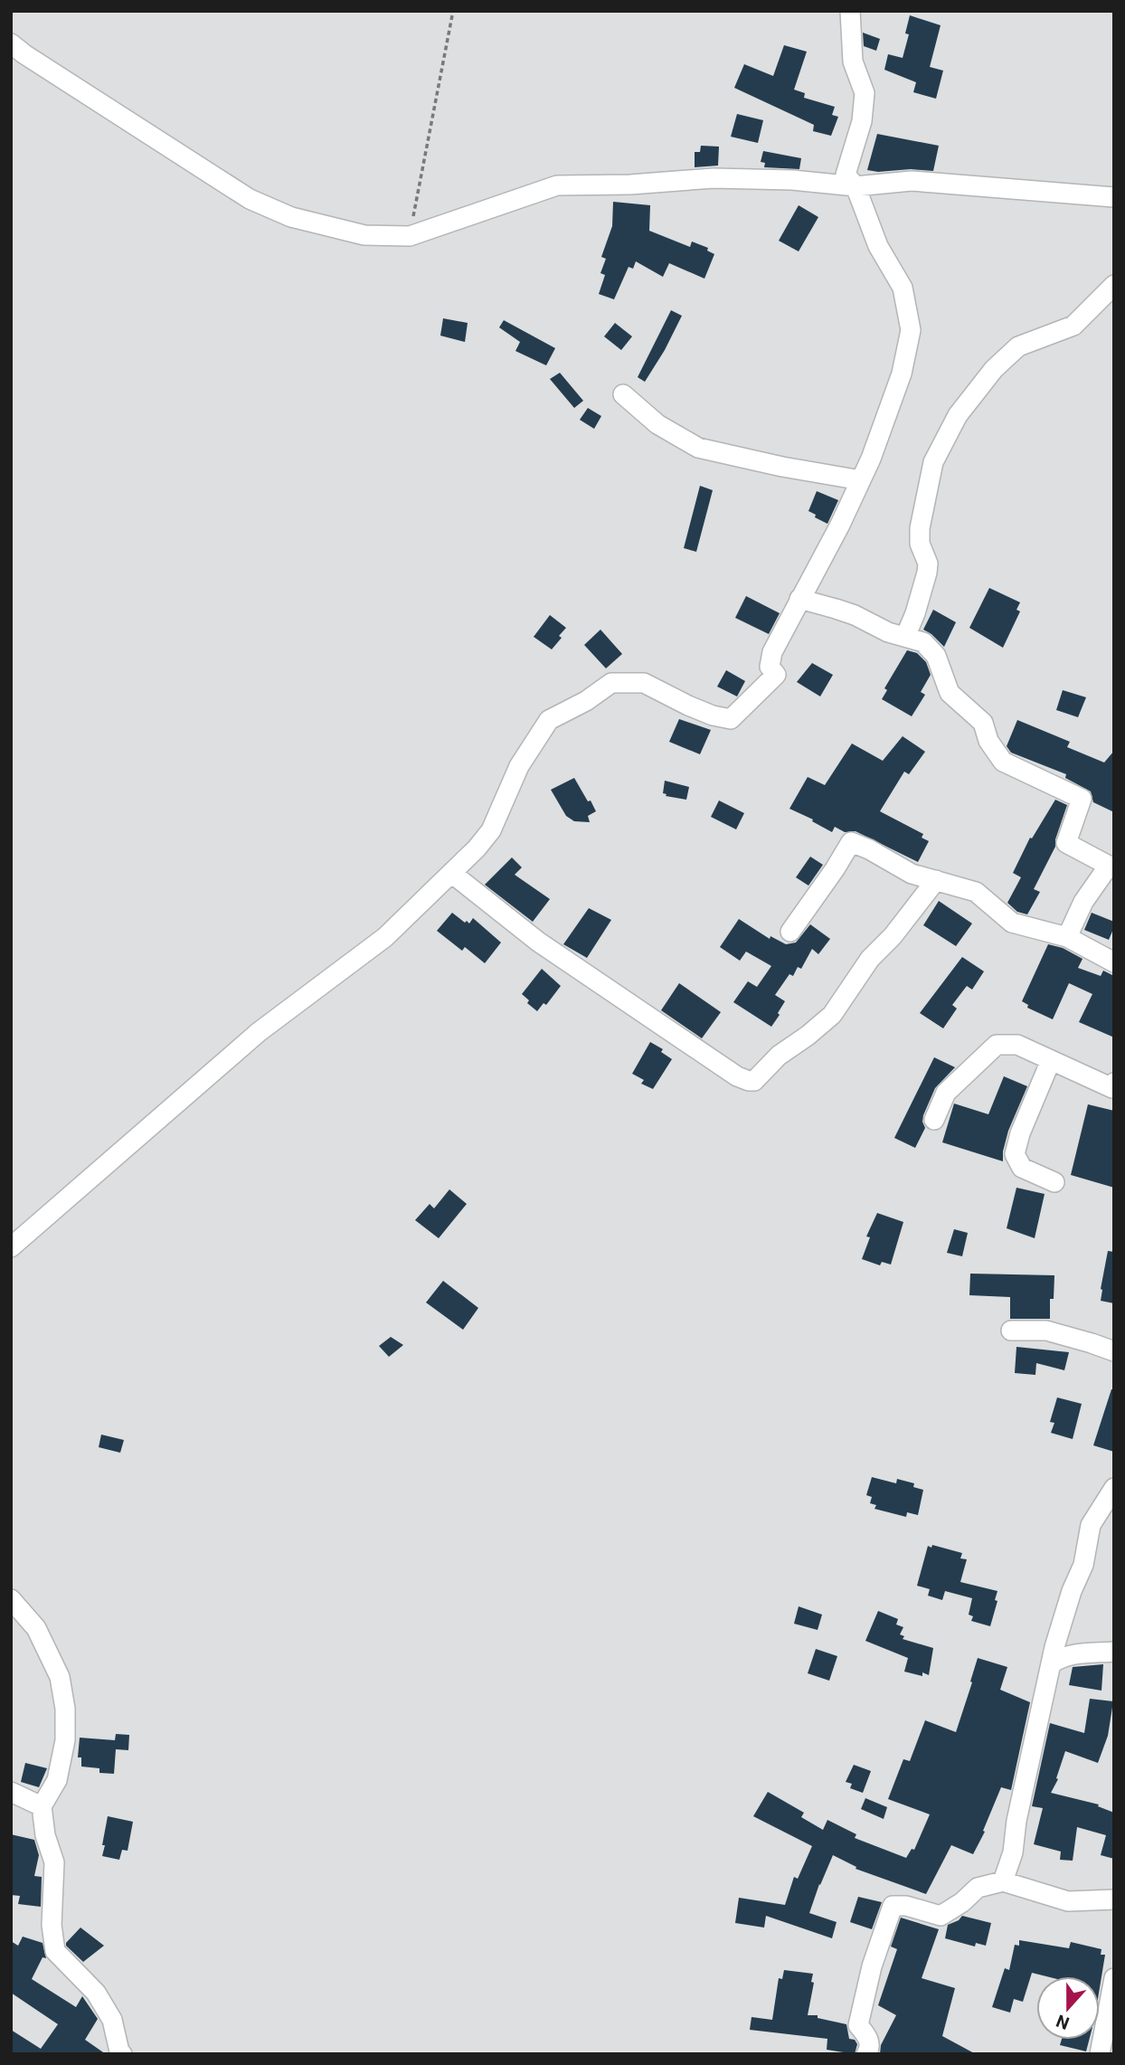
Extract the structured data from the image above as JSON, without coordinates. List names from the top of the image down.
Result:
{
  "north": "bottom"
}
